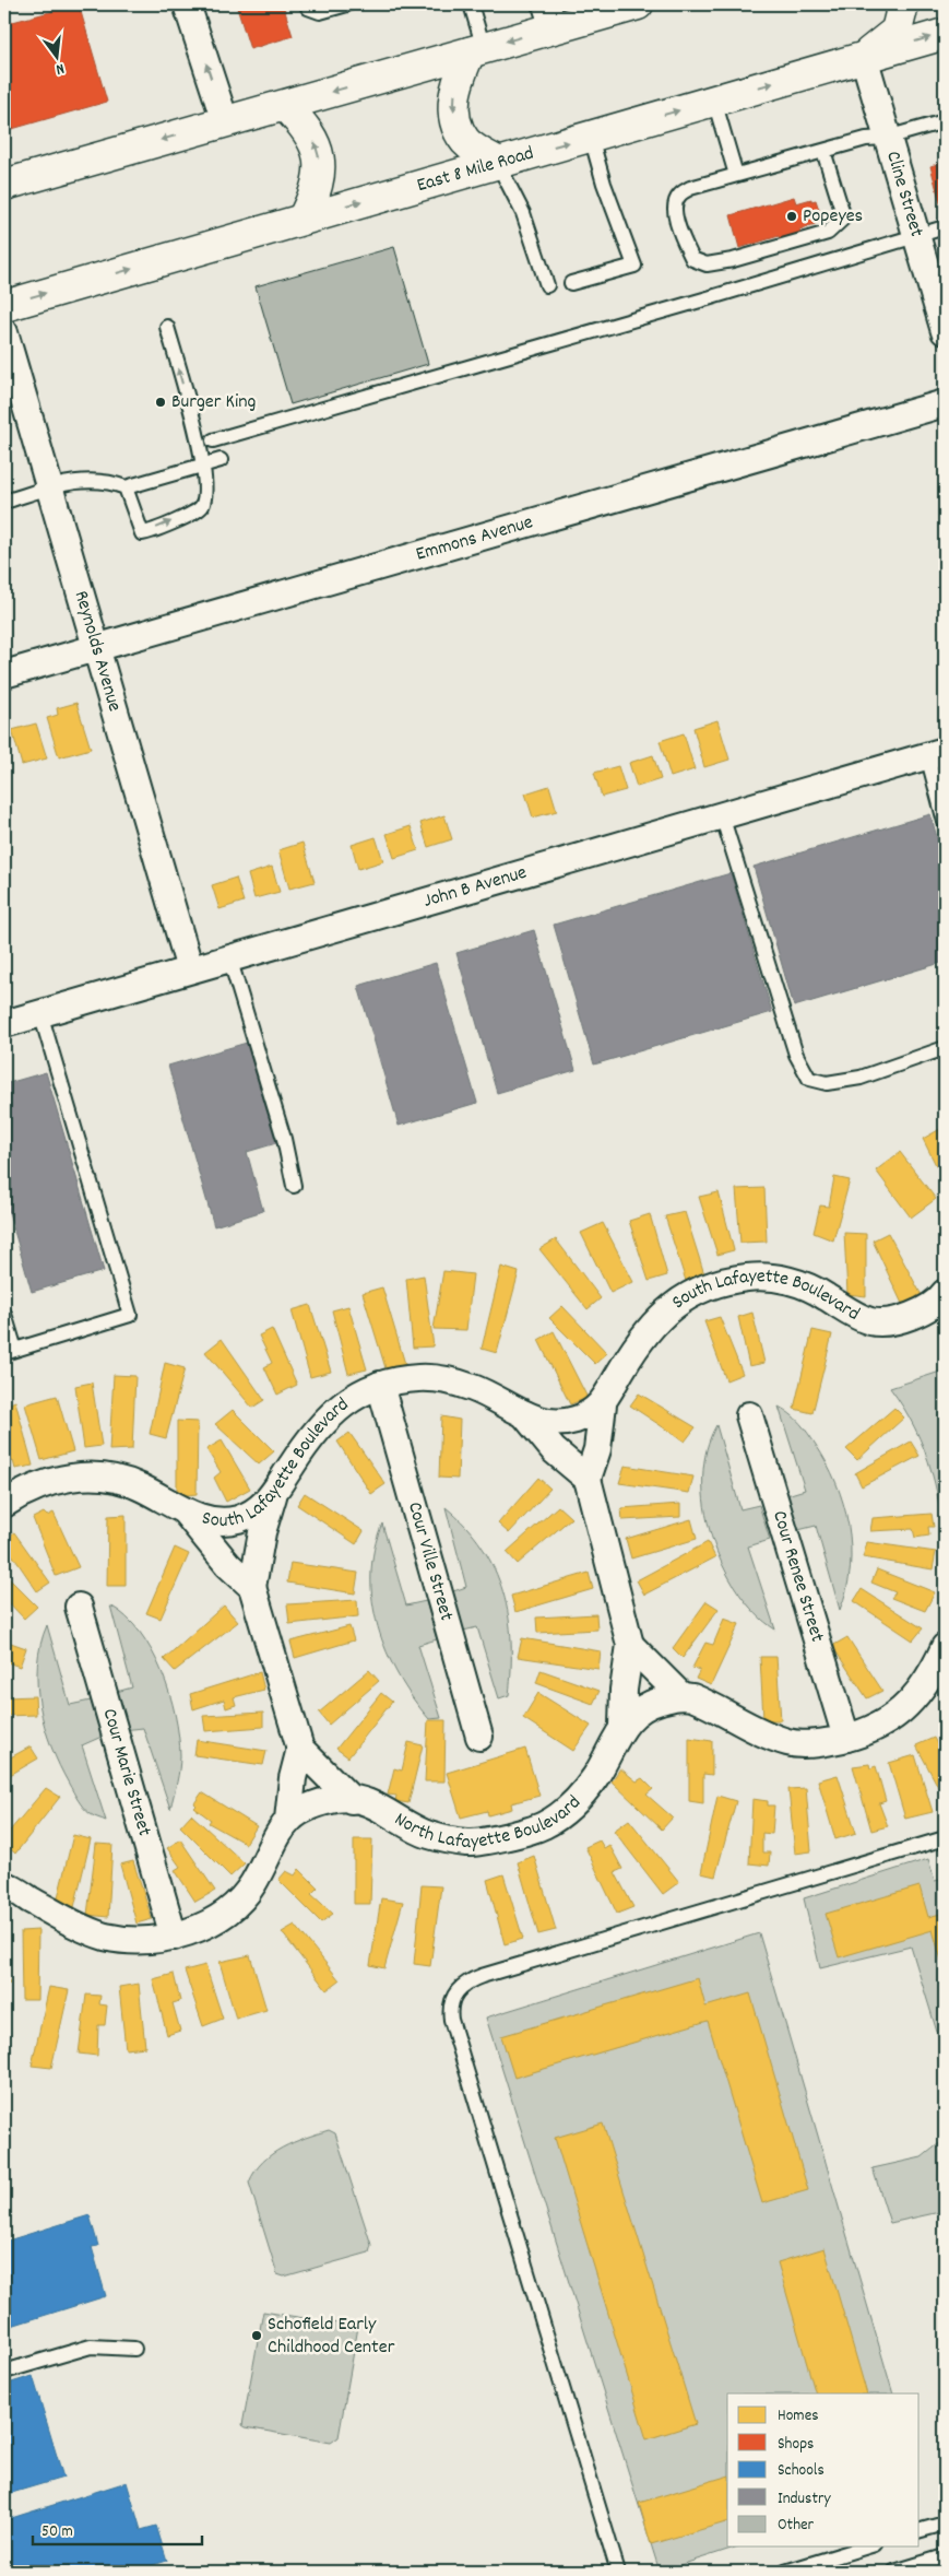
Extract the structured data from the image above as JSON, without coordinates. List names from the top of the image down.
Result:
{
  "streets": {
    "highway": ["East 8 Mile Road"],
    "street": [
      "Cline Street",
      "Emmons Avenue",
      "Reynolds Avenue",
      "John B Avenue",
      "South Lafayette Boulevard",
      "Cour Ville Street",
      "Cour Renee Street",
      "Cour Marie Street",
      "North Lafayette Boulevard"
    ]
  },
  "crossings": [
    ["East 8 Mile Road", "Cline Street"],
    ["Emmons Avenue", "Reynolds Avenue"],
    ["Reynolds Avenue", "John B Avenue"],
    ["South Lafayette Boulevard", "Cour Ville Street"],
    ["Cour Renee Street", "North Lafayette Boulevard"],
    ["Cour Marie Street", "North Lafayette Boulevard"]
  ],
  "places": ["Popeyes", "Burger King", "Schofield Early Childhood Center"],
  "legend": [
    "Homes",
    "Shops",
    "Schools",
    "Industry",
    "Other"
  ],
  "scale_bar": "50 m",
  "north": "bottom"
}
